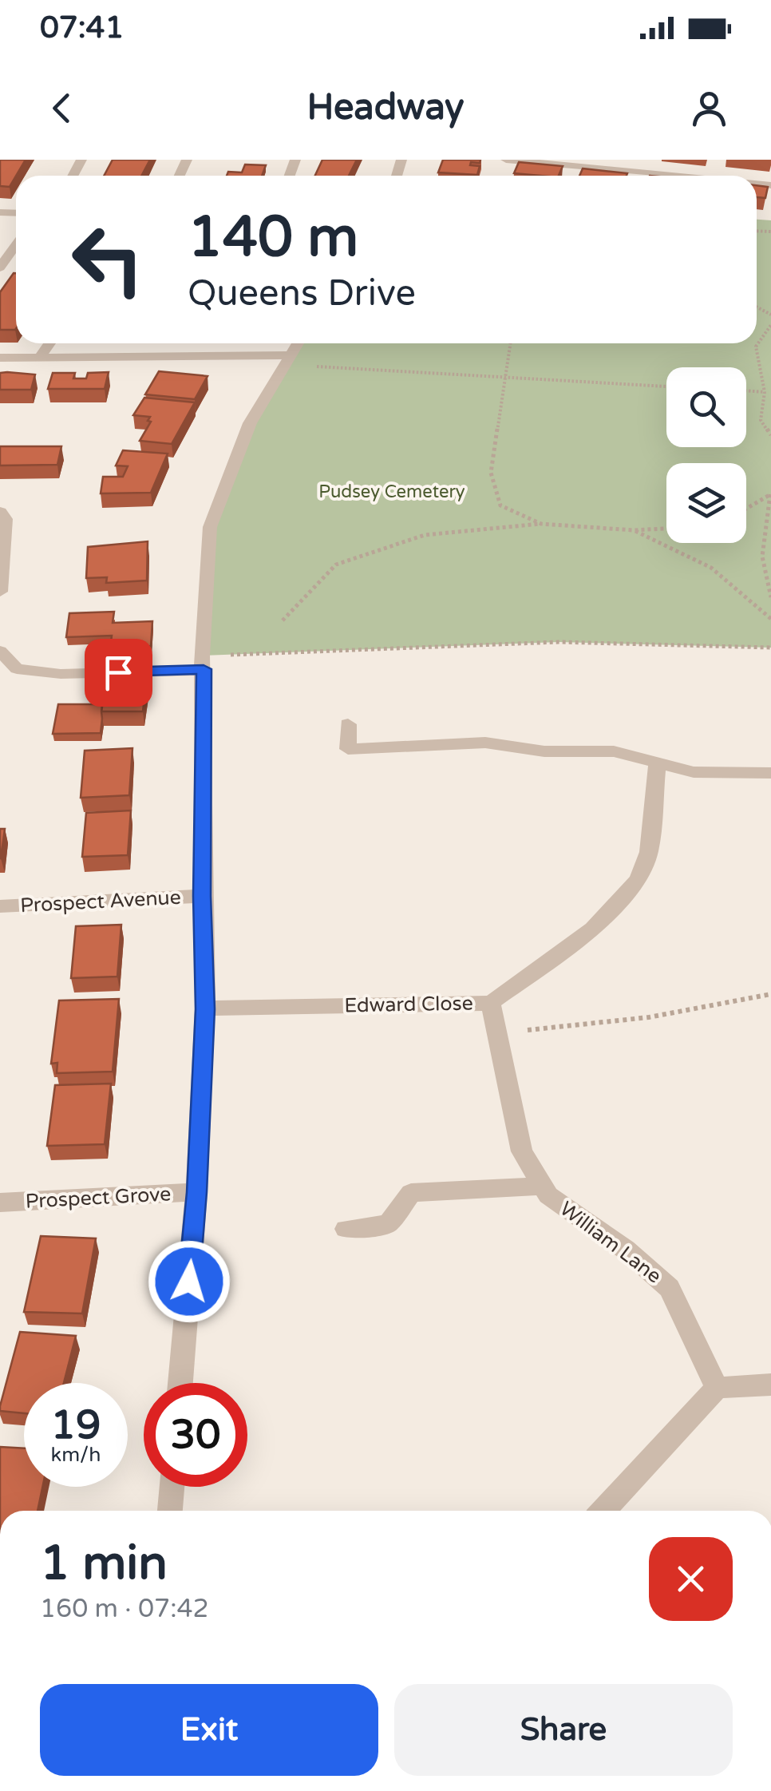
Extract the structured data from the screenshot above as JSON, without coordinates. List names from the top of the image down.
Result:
{
  "streets": {
    "street": [
      "Prospect Avenue",
      "Edward Close",
      "Prospect Grove",
      "William Lane"
    ]
  },
  "crossings": [
    ["Edward Close", "William Lane"]
  ],
  "parks": ["Pudsey Cemetery"],
  "page": {
    "status": "07:41",
    "header": "Headway",
    "turn": ["140 m", "Queens Drive"],
    "speed": "19 km/h",
    "limit": "30",
    "heading": ["1 min", "160 m · 07:42"],
    "buttons": ["Exit", "Share"]
  }
}
